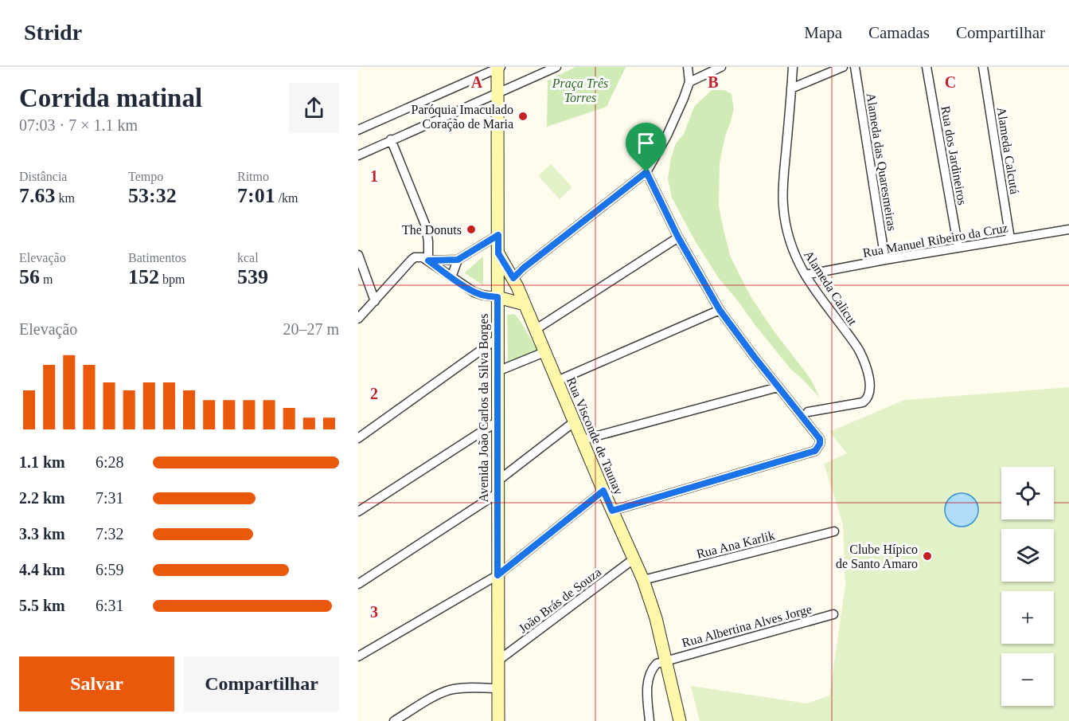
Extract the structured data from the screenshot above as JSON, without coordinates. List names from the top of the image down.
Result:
{
  "streets": {
    "street": [
      "Alameda Calcutá",
      "Rua dos Jardineiros",
      "Alameda das Quaresmeiras",
      "Rua Manuel Ribeiro da Cruz",
      "Alameda Calicut",
      "Avenida João Carlos da Silva Borges",
      "Rua Visconde de Taunay",
      "Rua Ana Karlik",
      "João Brás de Souza",
      "Rua Albertina Alves Jorge"
    ]
  },
  "crossings": [
    ["Alameda Calcutá", "Rua Manuel Ribeiro da Cruz"],
    ["Rua dos Jardineiros", "Rua Manuel Ribeiro da Cruz"],
    ["Alameda das Quaresmeiras", "Rua Manuel Ribeiro da Cruz"],
    ["Rua Manuel Ribeiro da Cruz", "Alameda Calicut"],
    ["Avenida João Carlos da Silva Borges", "Rua Visconde de Taunay"],
    ["Avenida João Carlos da Silva Borges", "João Brás de Souza"],
    ["Rua Visconde de Taunay", "Rua Ana Karlik"],
    ["Rua Visconde de Taunay", "João Brás de Souza"],
    ["Rua Visconde de Taunay", "Rua Albertina Alves Jorge"]
  ],
  "parks": ["Praça Três Torres"],
  "places": ["Paróquia Imaculado Coração de Maria", "The Donuts", "Clube Hípico de Santo Amaro"],
  "page": {
    "header": "Stridr",
    "nav": ["Mapa", "Camadas", "Compartilhar"],
    "heading": ["Corrida matinal", "07:03 · 7 × 1.1 km"],
    "stats": [
      ["Distância", "7.63 km"],
      ["Tempo", "53:32"],
      ["Ritmo", "7:01 /km"],
      ["Elevação", "56 m"],
      ["Batimentos", "152 bpm"],
      ["kcal", "539"]
    ],
    "chart": ["Elevação", "20–27 m"],
    "list": [
      {
        "name": "1.1 km",
        "note": "6:28"
      },
      {
        "name": "2.2 km",
        "note": "7:31"
      },
      {
        "name": "3.3 km",
        "note": "7:32"
      },
      {
        "name": "4.4 km",
        "note": "6:59"
      },
      {
        "name": "5.5 km",
        "note": "6:31"
      }
    ],
    "map_buttons": ["+", "−"],
    "buttons": ["Salvar", "Compartilhar"]
  },
  "grid": {
    "columns": ["A", "B", "C"],
    "rows": ["1", "2", "3"]
  }
}
